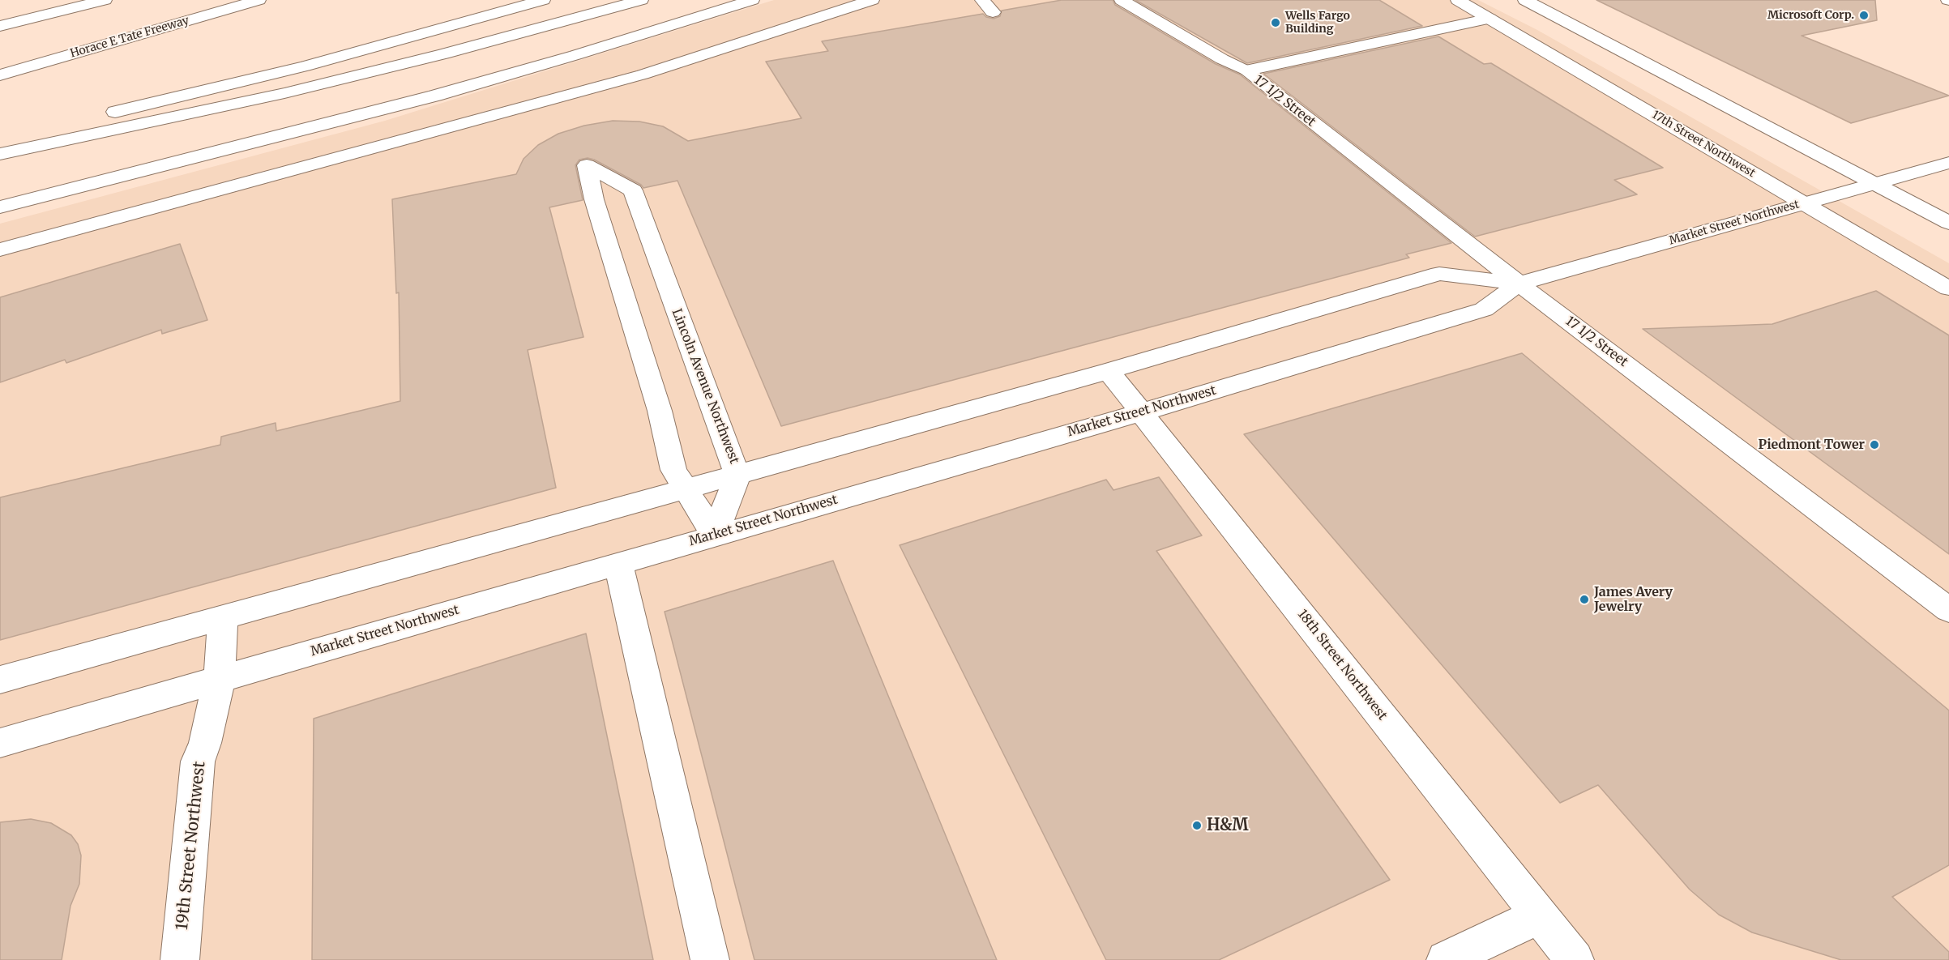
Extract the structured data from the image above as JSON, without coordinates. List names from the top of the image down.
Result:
{
  "streets": {
    "main road": [
      "Horace E Tate Freeway",
      "17 1/2 Street",
      "17th Street Northwest",
      "Market Street Northwest",
      "Lincoln Avenue Northwest",
      "18th Street Northwest",
      "19th Street Northwest"
    ]
  },
  "crossings": [
    ["17 1/2 Street", "Market Street Northwest"],
    ["17th Street Northwest", "Market Street Northwest"],
    ["Market Street Northwest", "Lincoln Avenue Northwest"],
    ["Market Street Northwest", "18th Street Northwest"],
    ["Market Street Northwest", "19th Street Northwest"]
  ],
  "places": [
    "Microsoft Corp.",
    "Wells Fargo Building",
    "Piedmont Tower",
    "James Avery Jewelry",
    "H&M"
  ]
}
